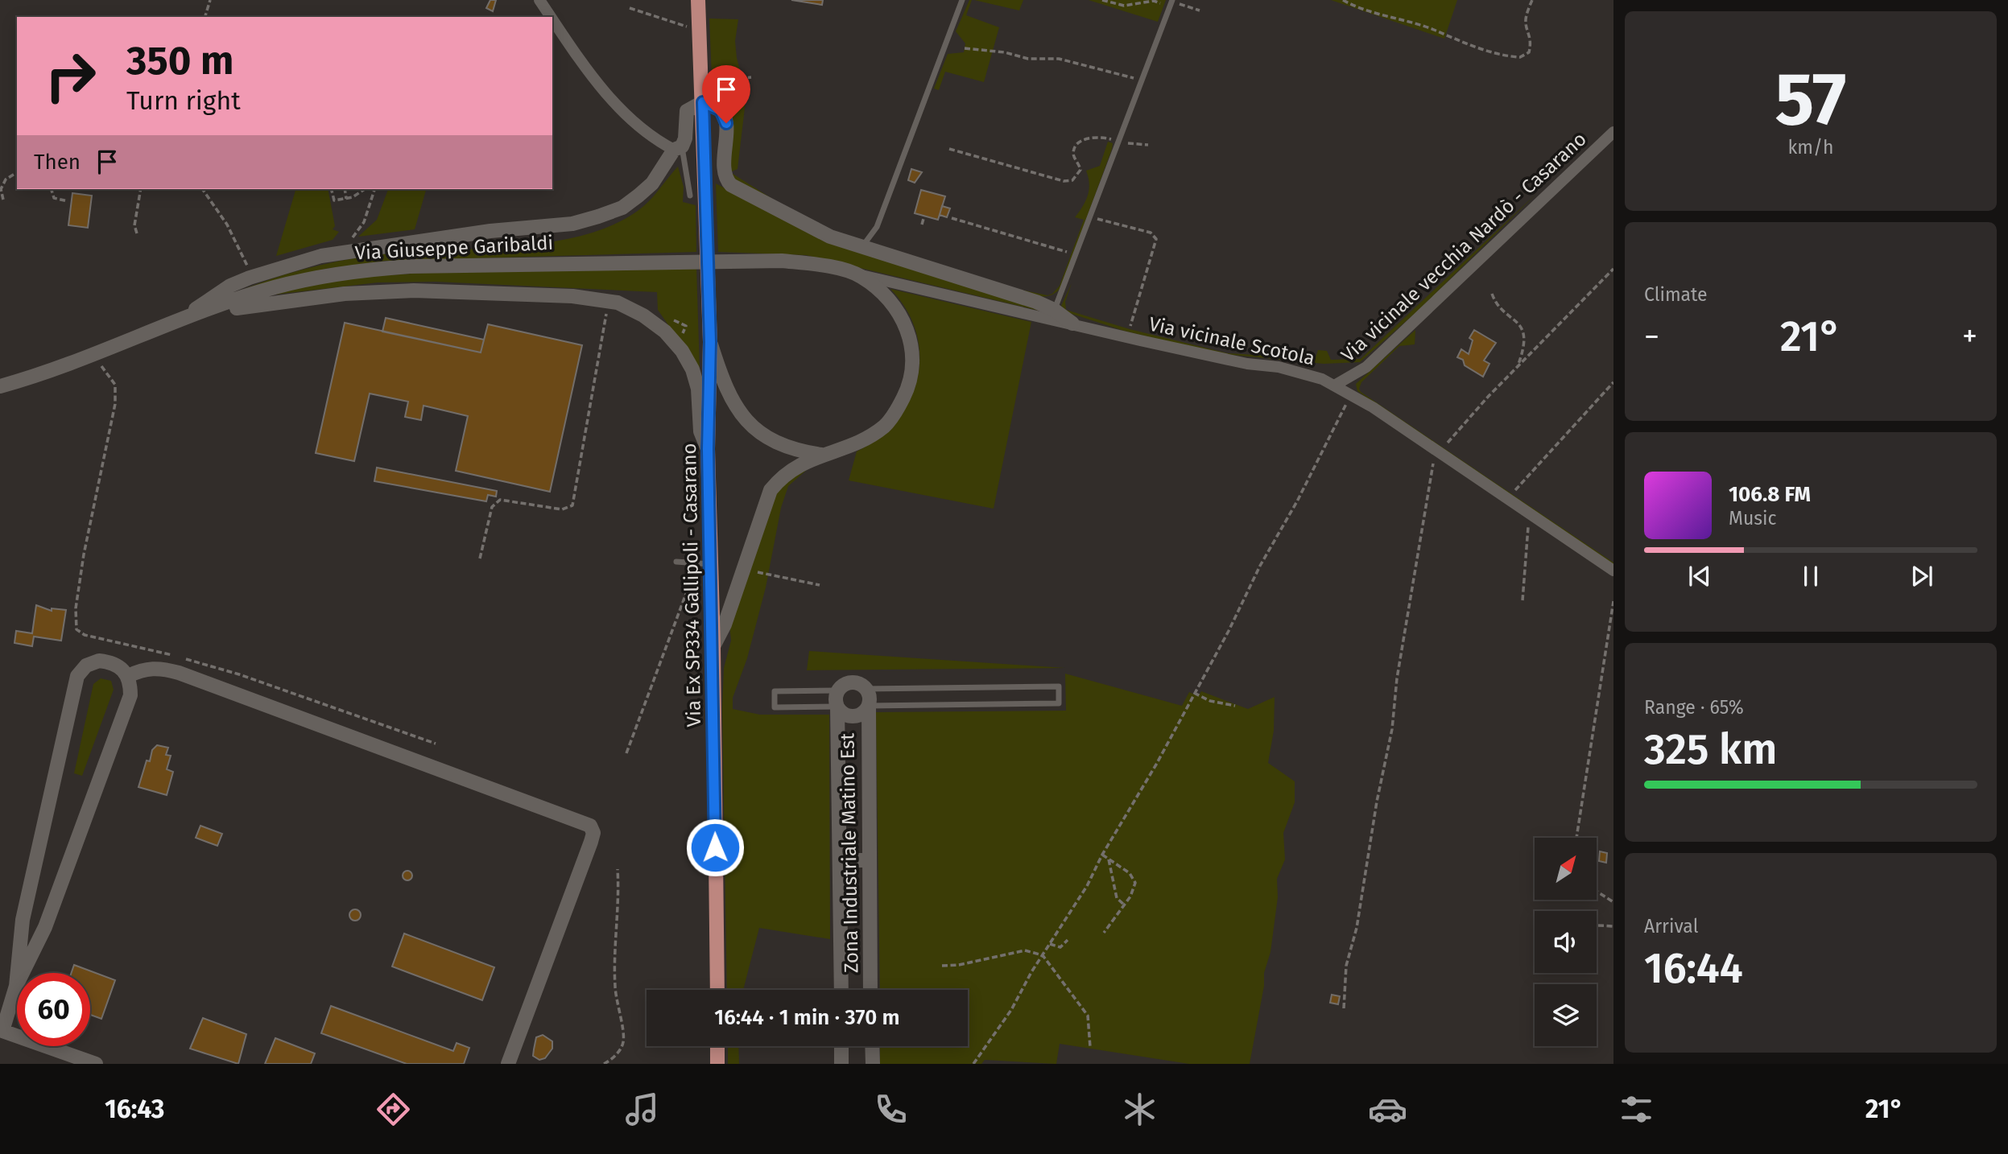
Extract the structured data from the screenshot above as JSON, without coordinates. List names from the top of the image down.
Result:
{
  "streets": {
    "main road": ["Via Giuseppe Garibaldi", "Via Ex SP334 Gallipoli - Casarano", "Zona Industriale Matino Est"],
    "street": ["Via vicinale vecchia Nardò - Casarano", "Via vicinale Scotola"]
  },
  "crossings": [
    ["Via vicinale vecchia Nardò - Casarano", "Via vicinale Scotola"],
    ["Via Giuseppe Garibaldi", "Via vicinale Scotola"]
  ],
  "north": "top right",
  "page": {
    "tile": [
      ["57", "km/h"],
      "Climate",
      ["Range · 65%", "325 km"],
      ["Arrival", "16:44"]
    ],
    "turn": ["350 m", "Turn right"],
    "then": "Then",
    "heat": ["−", "21°", "+"],
    "song": ["106.8 FM", "Music"],
    "limit": "60",
    "trip": "16:44 · 1 min · 370 m",
    "tabs": ["16:43", "21°"]
  }
}
